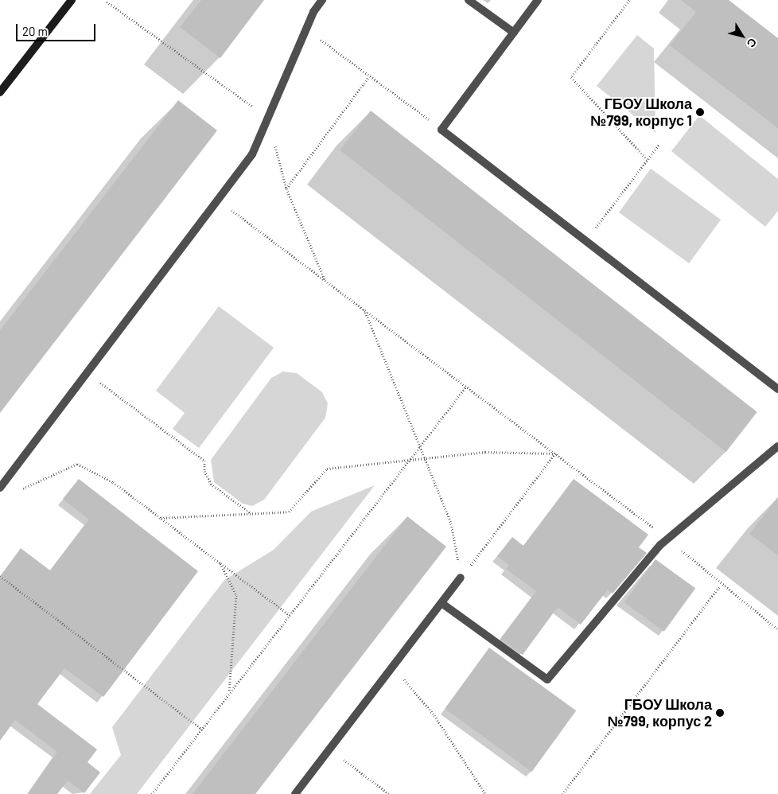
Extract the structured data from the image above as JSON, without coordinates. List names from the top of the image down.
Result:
{
  "places": ["ГБОУ Школа №799, корпус 1", "ГБОУ Школа №799, корпус 2"],
  "scale_bar": "20 m",
  "north": "bottom right"
}
